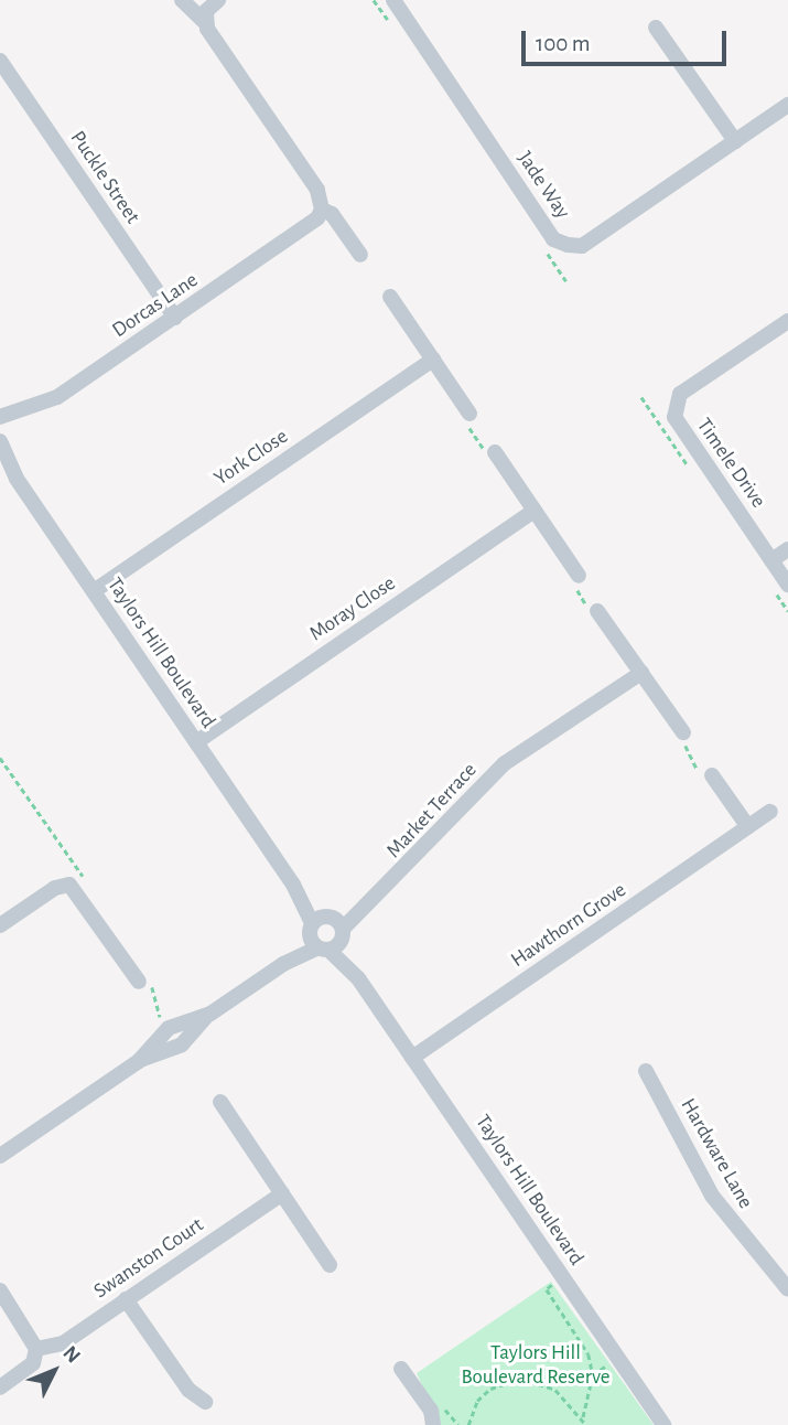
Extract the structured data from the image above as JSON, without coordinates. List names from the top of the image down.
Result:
{
  "streets": {
    "street": [
      "Puckle Street",
      "Jade Way",
      "Dorcas Lane",
      "York Close",
      "Timele Drive",
      "Moray Close",
      "Taylors Hill Boulevard",
      "Market Terrace",
      "Hawthorn Grove",
      "Hardware Lane",
      "Swanston Court"
    ]
  },
  "crossings": [
    ["Puckle Street", "Dorcas Lane"],
    ["York Close", "Taylors Hill Boulevard"],
    ["Moray Close", "Taylors Hill Boulevard"],
    ["Taylors Hill Boulevard", "Market Terrace"],
    ["Taylors Hill Boulevard", "Hawthorn Grove"]
  ],
  "parks": ["Taylors Hill Boulevard Reserve"],
  "scale_bar": "100 m",
  "north": "top right"
}
